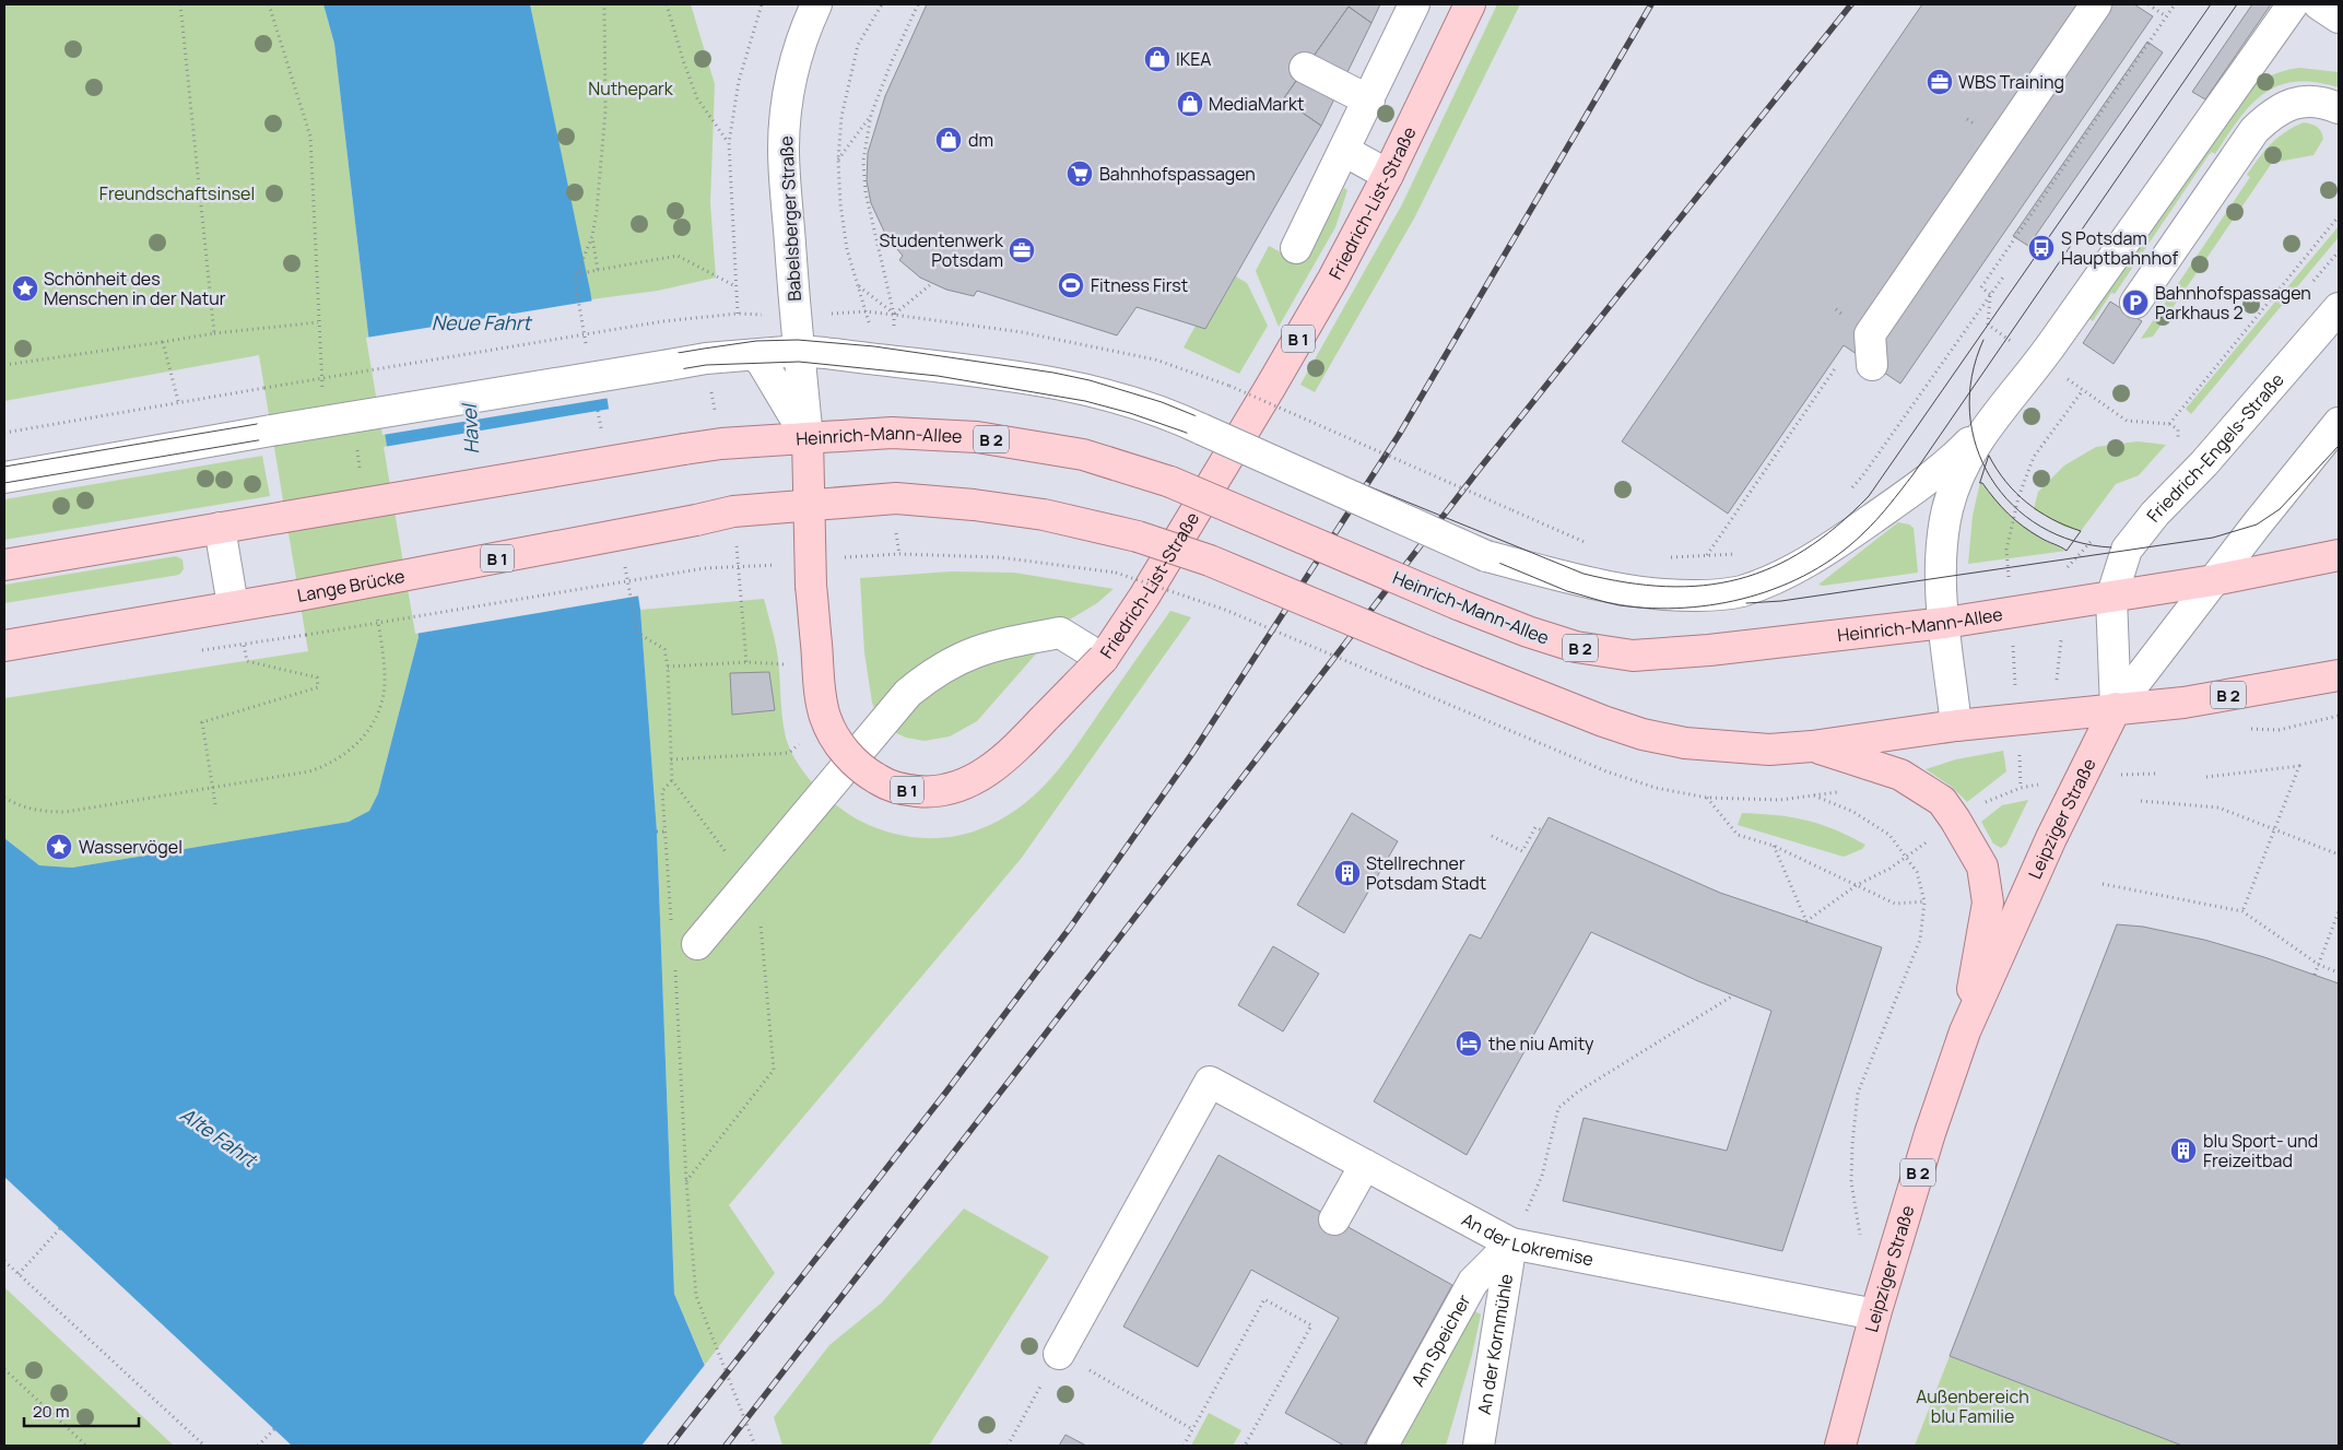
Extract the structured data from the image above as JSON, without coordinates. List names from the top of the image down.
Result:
{
  "streets": {
    "main road": [
      "Friedrich-List-Straße",
      "B 1",
      "Heinrich-Mann-Allee",
      "B 2",
      "Lange Brücke",
      "Leipziger Straße"
    ],
    "street": [
      "Babelsberger Straße",
      "Friedrich-Engels-Straße",
      "An der Lokremise",
      "Am Speicher",
      "An der Kornmühle"
    ]
  },
  "crossings": [
    ["Friedrich-List-Straße", "Babelsberger Straße"],
    ["Friedrich-List-Straße", "Heinrich-Mann-Allee"],
    ["Friedrich-List-Straße", "B 2"],
    ["Friedrich-List-Straße", "Lange Brücke"],
    ["Babelsberger Straße", "Heinrich-Mann-Allee"],
    ["Heinrich-Mann-Allee", "Friedrich-Engels-Straße"],
    ["Heinrich-Mann-Allee", "Leipziger Straße"],
    ["B 2", "Lange Brücke"],
    ["B 2", "Leipziger Straße"],
    ["Friedrich-Engels-Straße", "Leipziger Straße"],
    ["Leipziger Straße", "An der Lokremise"],
    ["An der Lokremise", "Am Speicher"],
    ["An der Lokremise", "An der Kornmühle"],
    ["Am Speicher", "An der Kornmühle"]
  ],
  "water": ["Neue Fahrt", "Havel", "Alte Fahrt"],
  "parks": ["Nuthepark", "Freundschaftsinsel", "Außenbereich blu Familie"],
  "places": {
    "shop": ["IKEA", "MediaMarkt", "dm"],
    "office": ["WBS Training", "Studentenwerk Potsdam"],
    "supermarket": ["Bahnhofspassagen"],
    "bus stop": ["S Potsdam Hauptbahnhof"],
    "sports": ["Fitness First"],
    "place": ["Schönheit des Menschen in der Natur", "Wasservögel"],
    "parking": ["Bahnhofspassagen Parkhaus 2"],
    "building": ["Stellrechner Potsdam Stadt", "blu Sport- und Freizeitbad"],
    "hotel": ["the niu Amity"]
  },
  "scale_bar": "20 m"
}
